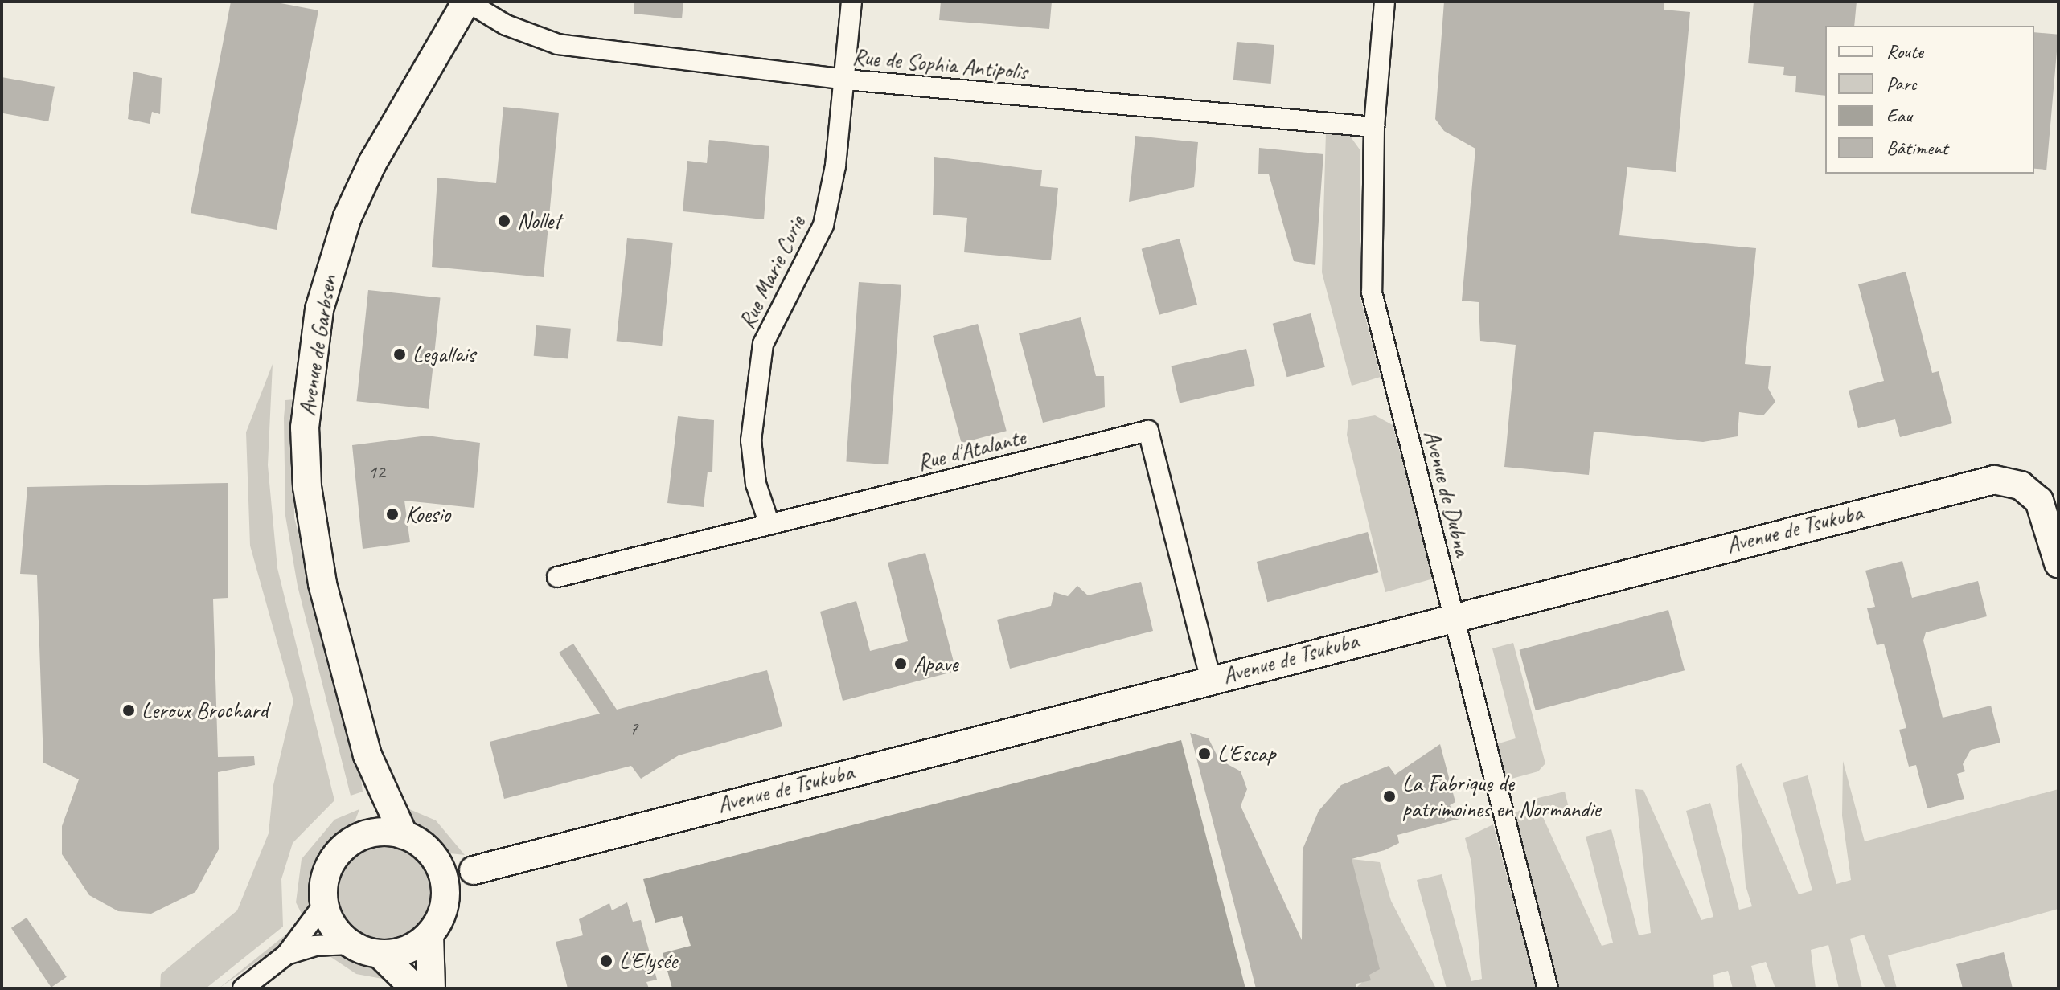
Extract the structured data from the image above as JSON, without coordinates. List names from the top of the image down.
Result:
{
  "streets": {
    "street": [
      "Rue de Sophia Antipolis",
      "Rue Marie Curie",
      "Avenue de Garbsen",
      "Rue d'Atalante",
      "Avenue de Dubna",
      "Avenue de Tsukuba"
    ]
  },
  "crossings": [
    ["Rue de Sophia Antipolis", "Rue Marie Curie"],
    ["Rue de Sophia Antipolis", "Avenue de Garbsen"],
    ["Rue de Sophia Antipolis", "Avenue de Dubna"],
    ["Rue Marie Curie", "Rue d'Atalante"],
    ["Rue d'Atalante", "Avenue de Tsukuba"],
    ["Avenue de Dubna", "Avenue de Tsukuba"]
  ],
  "places": [
    "Nollet",
    "Legallais",
    "Koesio",
    "Apave",
    "Leroux Brochard",
    "L'Escap",
    "La Fabrique de patrimoines en Normandie",
    "L'Elysée"
  ],
  "house_numbers": ["12", "7"],
  "legend": [
    "Route",
    "Parc",
    "Eau",
    "Bâtiment"
  ]
}
